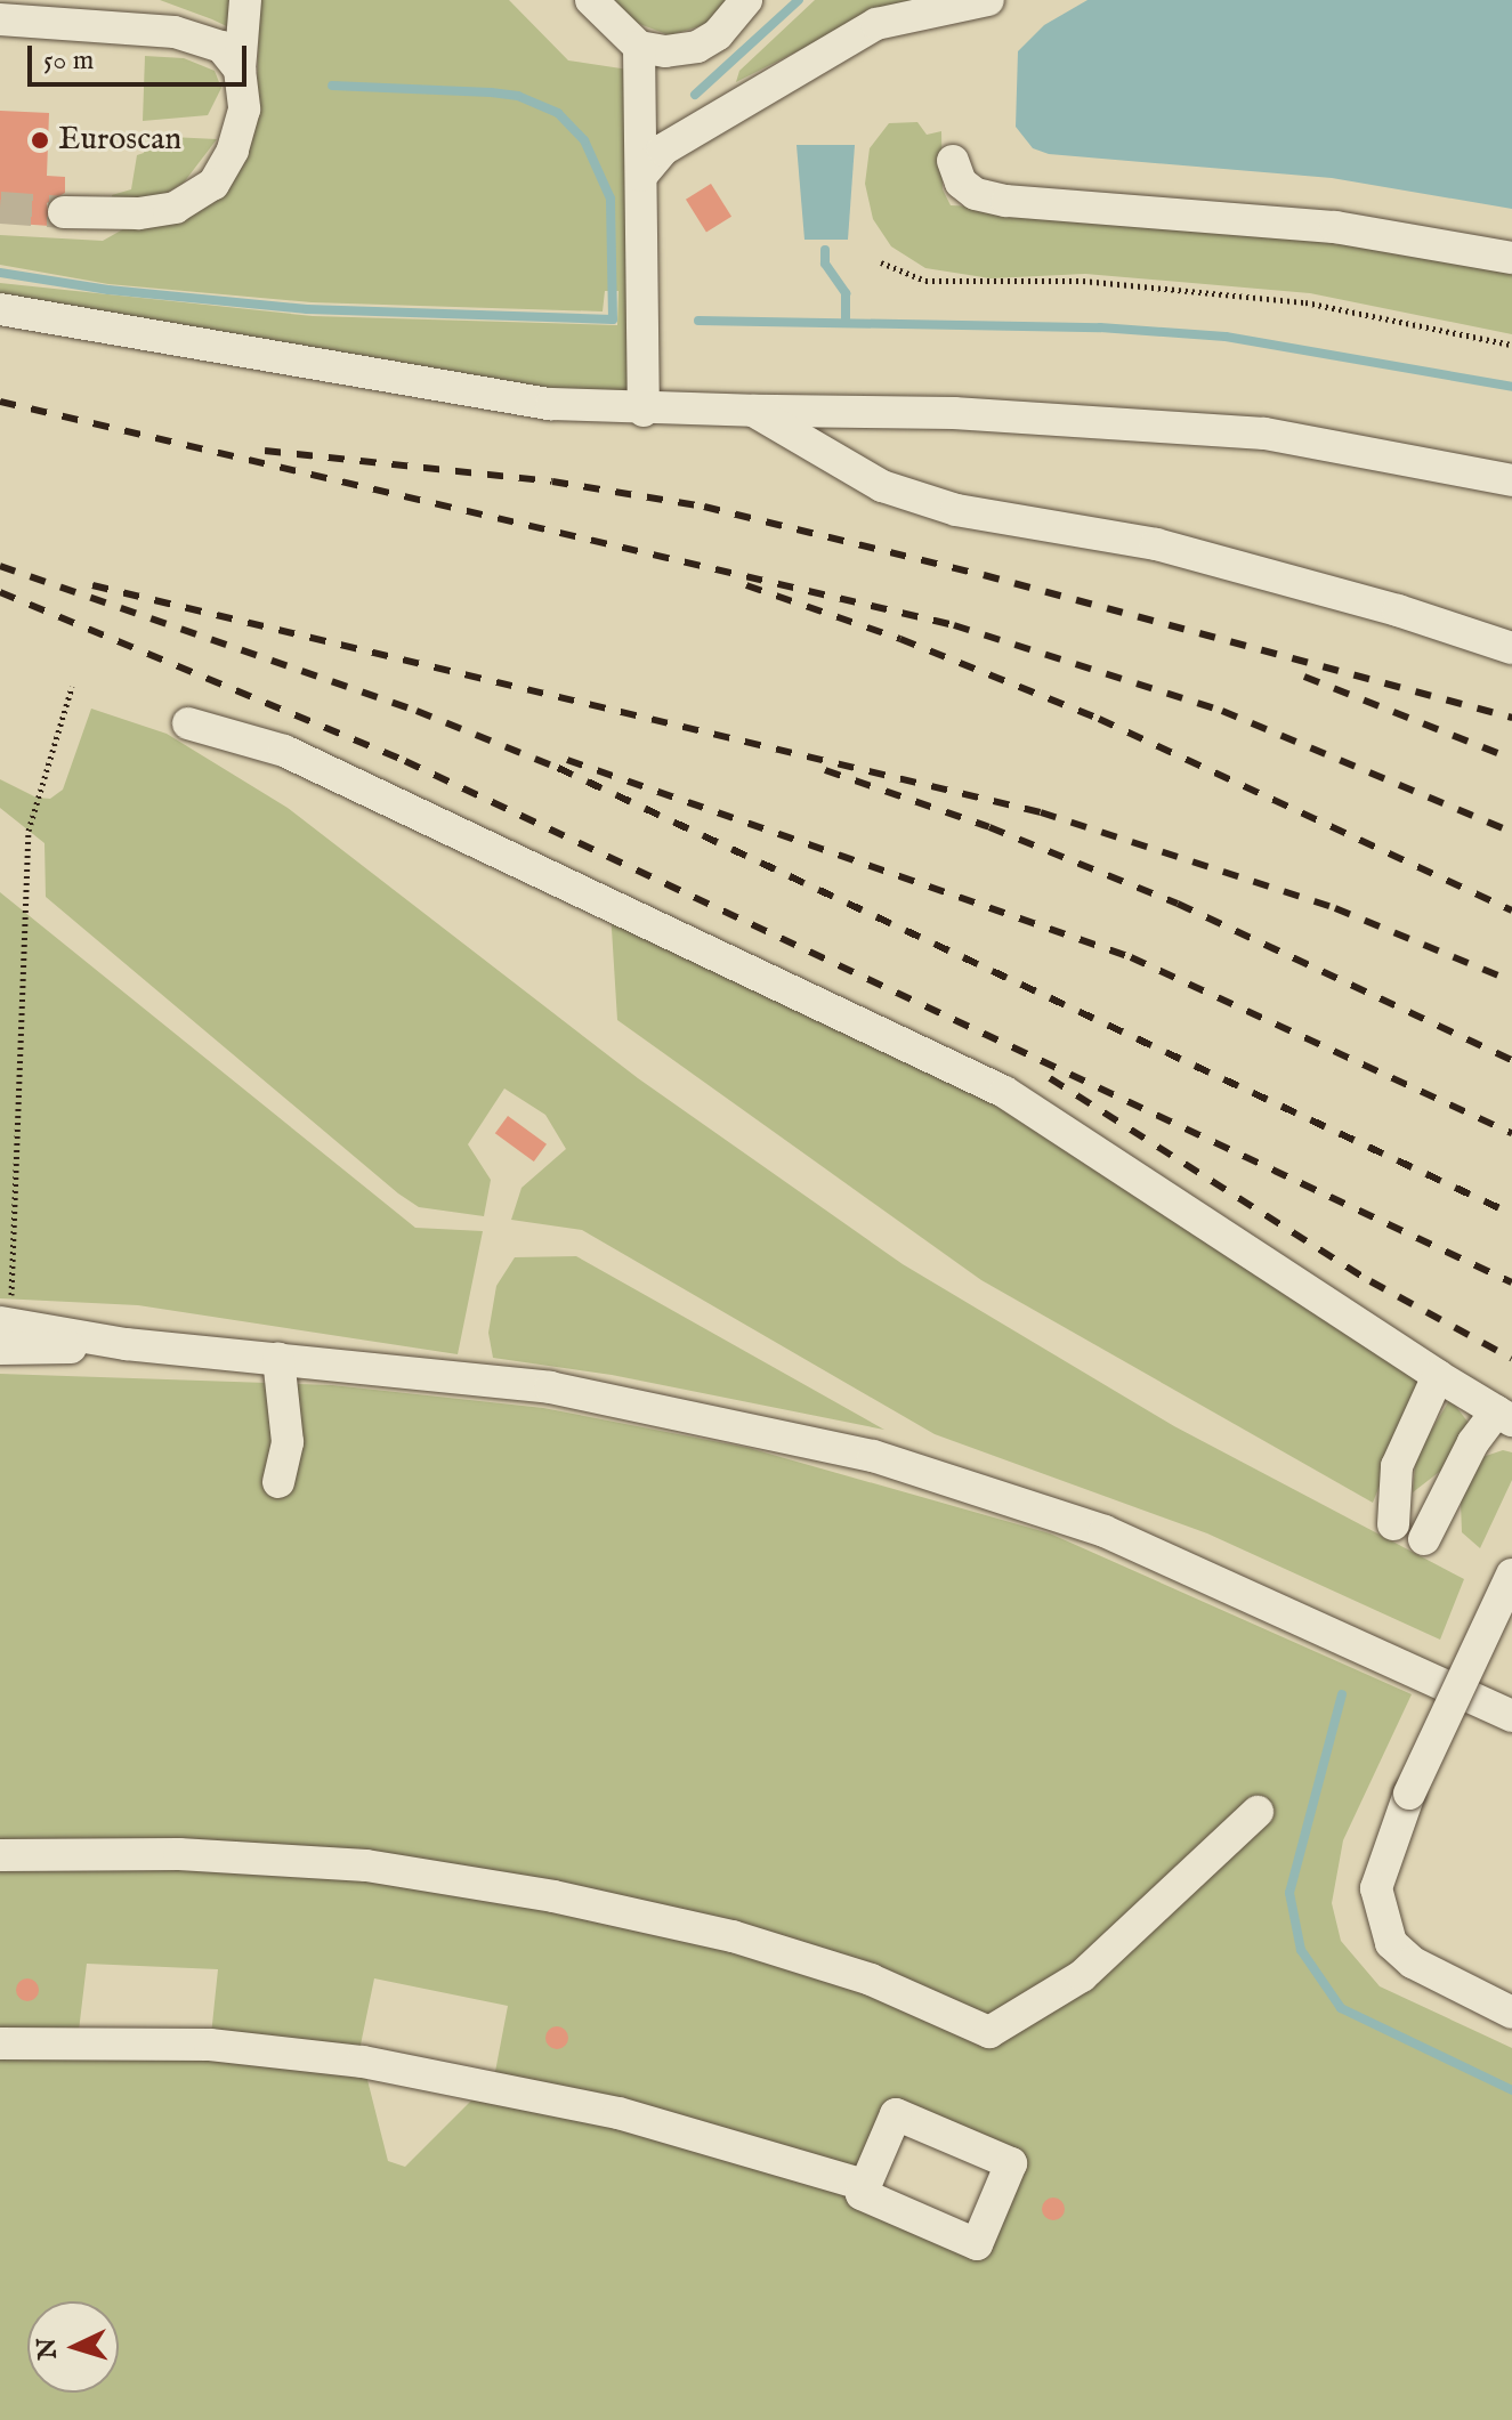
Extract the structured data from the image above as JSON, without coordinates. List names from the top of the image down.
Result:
{
  "places": ["Euroscan"],
  "scale_bar": "50 m",
  "north": "left"
}
